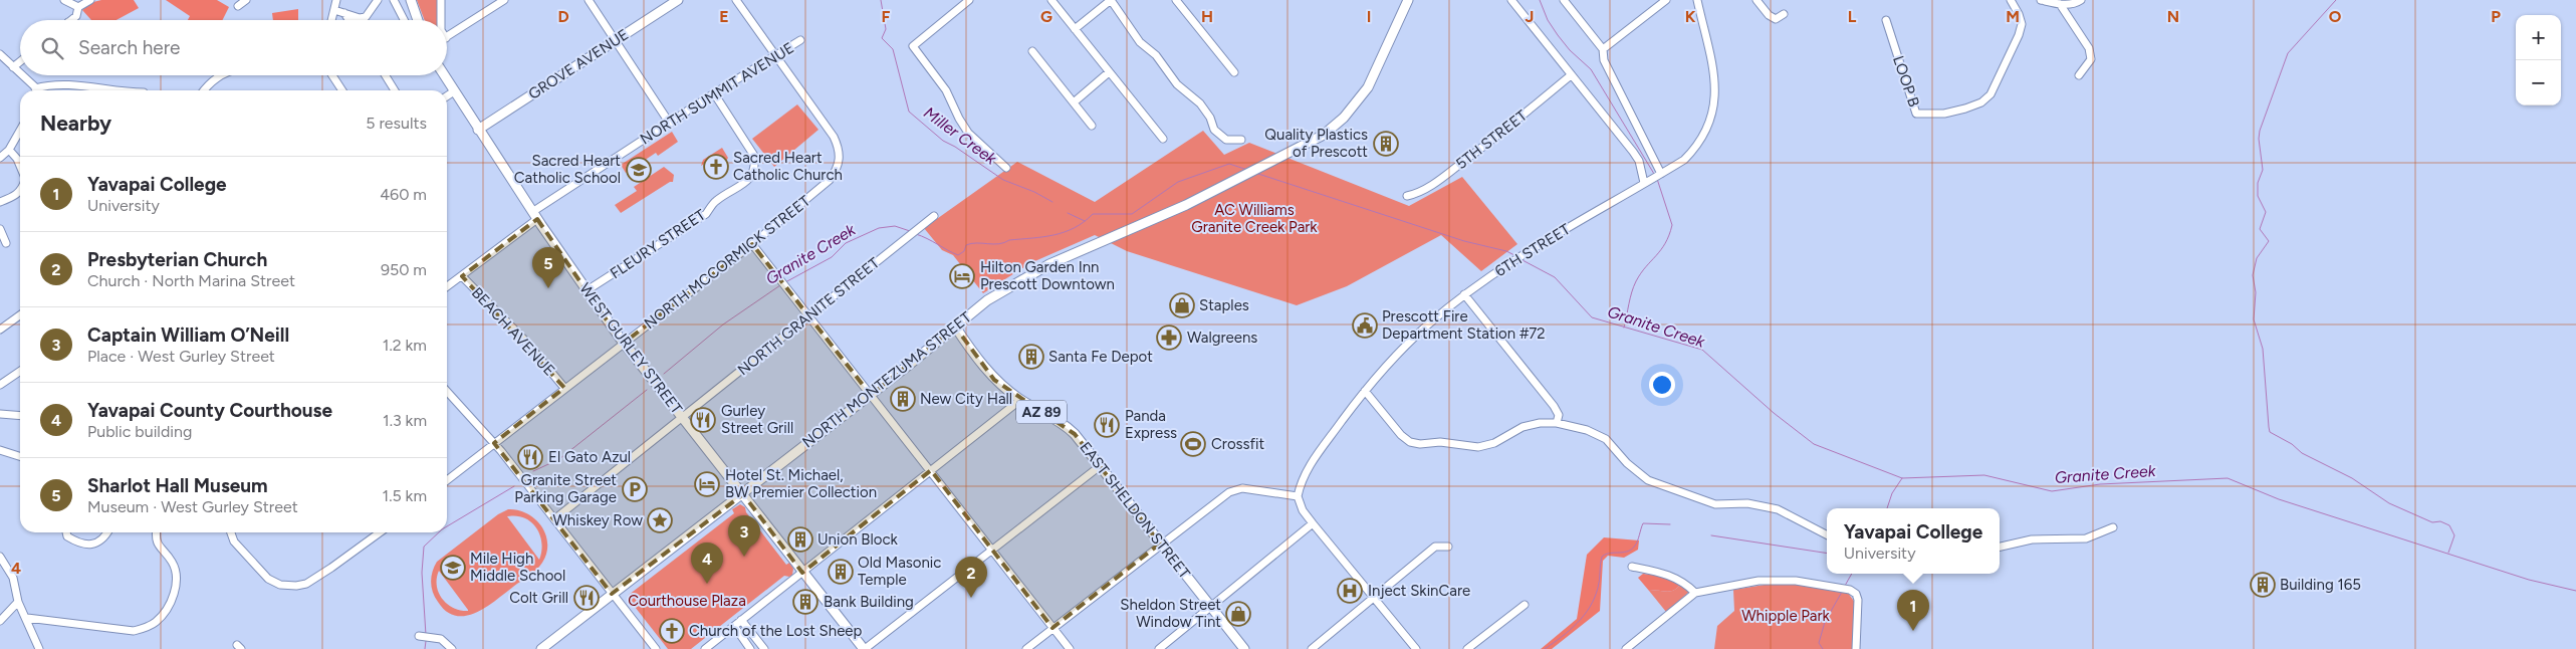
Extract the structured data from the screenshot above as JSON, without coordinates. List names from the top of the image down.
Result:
{
  "streets": {
    "main road": [
      "GROVE AVENUE",
      "WEST GURLEY STREET",
      "NORTH MONTEZUMA STREET",
      "AZ 89",
      "EAST SHELDON STREET"
    ],
    "street": [
      "LOOP B",
      "NORTH SUMMIT AVENUE",
      "5TH STREET",
      "FLEURY STREET",
      "6TH STREET",
      "NORTH MCCORMICK STREET",
      "NORTH GRANITE STREET",
      "BEACH AVENUE"
    ]
  },
  "crossings": [
    ["GROVE AVENUE", "WEST GURLEY STREET"],
    ["NORTH SUMMIT AVENUE", "FLEURY STREET"],
    ["NORTH SUMMIT AVENUE", "NORTH MCCORMICK STREET"],
    ["NORTH SUMMIT AVENUE", "BEACH AVENUE"],
    ["NORTH SUMMIT AVENUE", "WEST GURLEY STREET"],
    ["FLEURY STREET", "WEST GURLEY STREET"],
    ["NORTH MCCORMICK STREET", "BEACH AVENUE"],
    ["NORTH MCCORMICK STREET", "WEST GURLEY STREET"],
    ["NORTH GRANITE STREET", "WEST GURLEY STREET"],
    ["WEST GURLEY STREET", "NORTH MONTEZUMA STREET"],
    ["NORTH MONTEZUMA STREET", "EAST SHELDON STREET"]
  ],
  "water": ["Miller Creek", "Granite Creek"],
  "parks": ["AC Williams Granite Creek Park", "Courthouse Plaza", "Whipple Park"],
  "places": {
    "building": [
      "Quality Plastics of Prescott",
      "Santa Fe Depot",
      "New City Hall",
      "Union Block",
      "Old Masonic Temple",
      "Building 165",
      "Bank Building"
    ],
    "church": ["Sacred Heart Catholic Church", "Church of the Lost Sheep"],
    "school or university": ["Sacred Heart Catholic School", "Mile High Middle School"],
    "hotel": ["Hilton Garden Inn Prescott Downtown", "Hotel St. Michael, BW Premier Collection"],
    "shop": ["Staples", "Sheldon Street Window Tint"],
    "public building": ["Prescott Fire Department Station #72"],
    "pharmacy": ["Walgreens"],
    "restaurant": [
      "Gurley Street Grill",
      "Panda Express",
      "El Gato Azul",
      "Colt Grill"
    ],
    "sports": ["Crossfit"],
    "parking": ["Granite Street Parking Garage"],
    "place": ["Whiskey Row"],
    "hospital": ["Inject SkinCare"]
  },
  "page": {
    "map_buttons": ["+", "−"],
    "search": "Search here",
    "heading": ["Nearby", "5 results"],
    "list": [
      {
        "mark": "1",
        "name": "Yavapai College",
        "note": "University",
        "value": "460 m"
      },
      {
        "mark": "2",
        "name": "Presbyterian Church",
        "note": "Church · North Marina Street",
        "value": "950 m"
      },
      {
        "mark": "3",
        "name": "Captain William O’Neill",
        "note": "Place · West Gurley Street",
        "value": "1.2 km"
      },
      {
        "mark": "4",
        "name": "Yavapai County Courthouse",
        "note": "Public building",
        "value": "1.3 km"
      },
      {
        "mark": "5",
        "name": "Sharlot Hall Museum",
        "note": "Museum · West Gurley Street",
        "value": "1.5 km"
      }
    ],
    "pins": [
      "5",
      "3",
      "4",
      "2",
      "1"
    ],
    "popup": ["Yavapai College", "University"]
  },
  "grid": {
    "columns": [
      "D",
      "E",
      "F",
      "G",
      "H",
      "I",
      "J",
      "K",
      "L",
      "M",
      "N",
      "O",
      "P"
    ],
    "rows": ["4"]
  }
}
